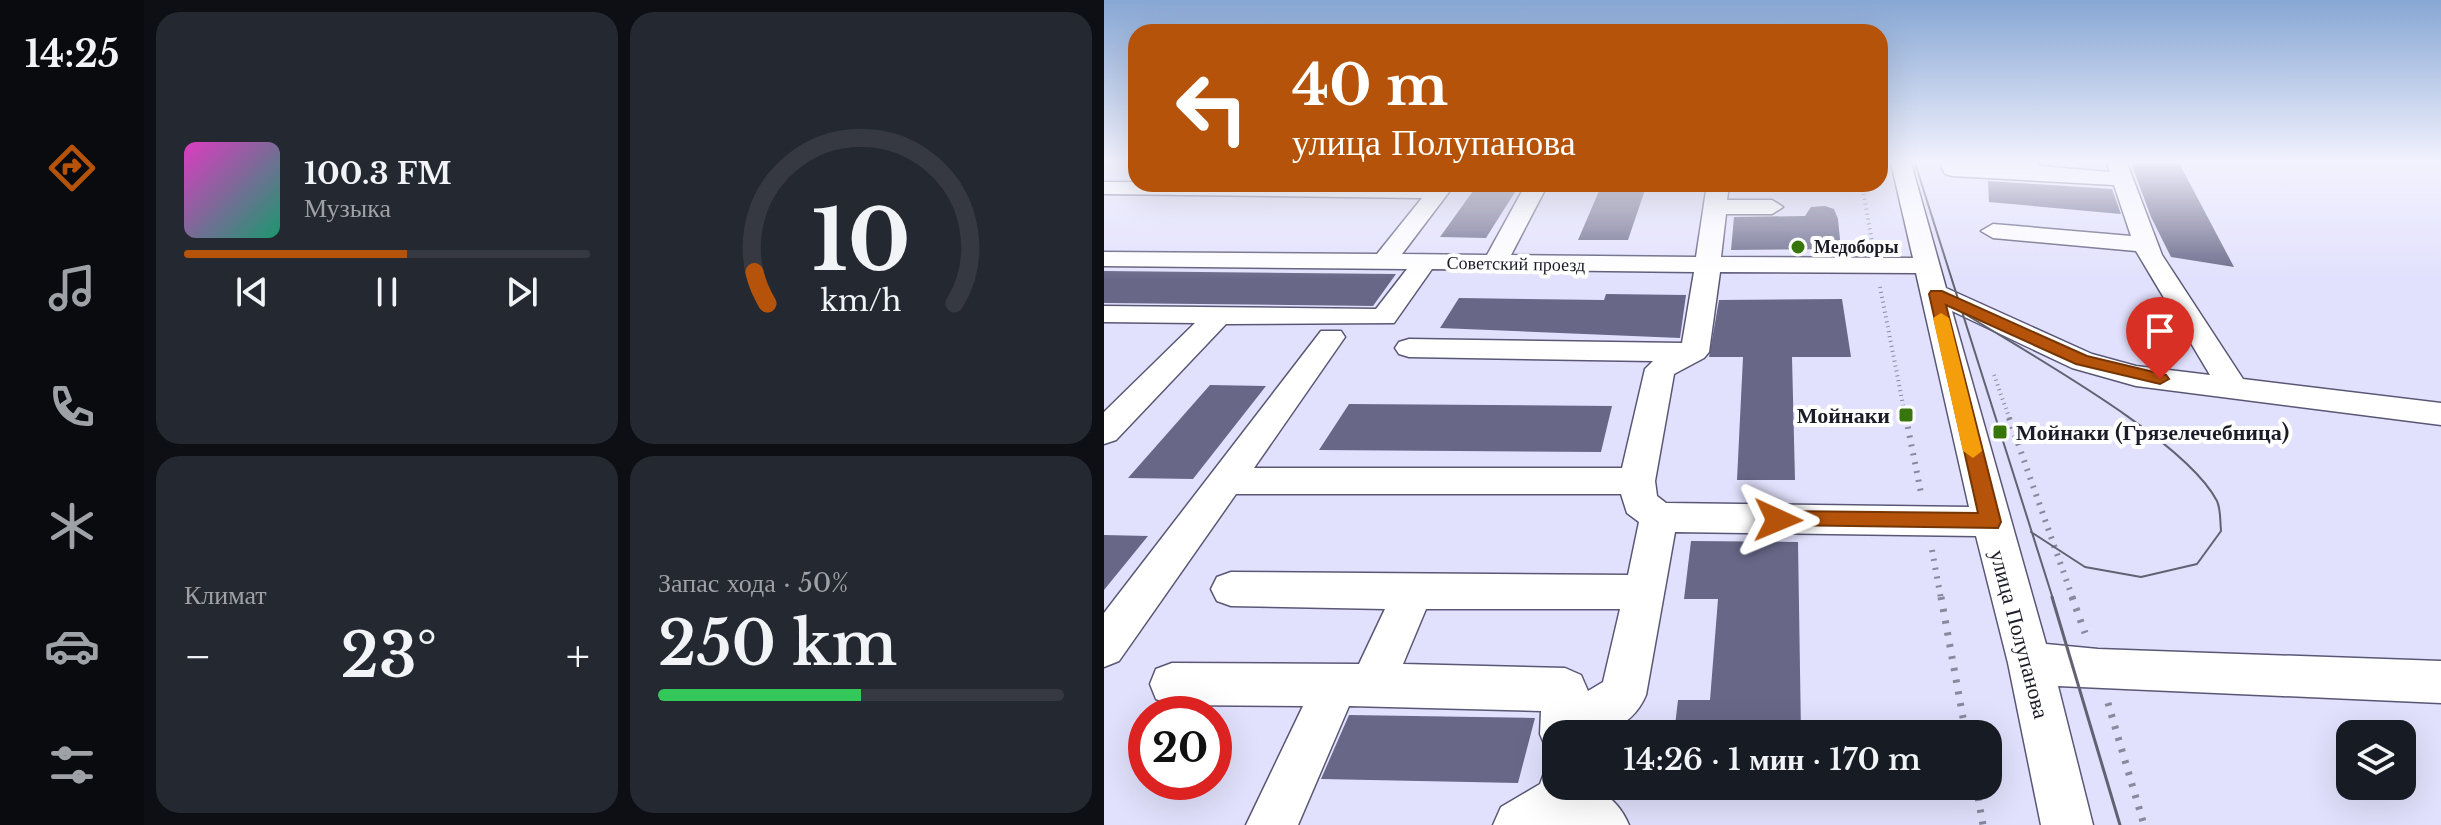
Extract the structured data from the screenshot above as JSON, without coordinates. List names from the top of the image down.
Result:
{
  "streets": {
    "street": ["Советский проезд", "улица Полупанова"]
  },
  "crossings": [
    ["Советский проезд", "улица Полупанова"]
  ],
  "places": {
    "other": ["Медоборы"],
    "transit": ["Мойнаки", "Мойнаки (Грязелечебница)"]
  },
  "page": {
    "tabs": "14:25",
    "turn": ["40 m", "улица Полупанова"],
    "song": ["100.3 FM", "Музыка"],
    "tile": [
      "Климат",
      ["Запас хода · 50%", "250 km"]
    ],
    "heat": ["−", "23°", "+"],
    "limit": "20",
    "trip": "14:26 · 1 мин · 170 m",
    "gauge": ["10", "km/h"]
  }
}
